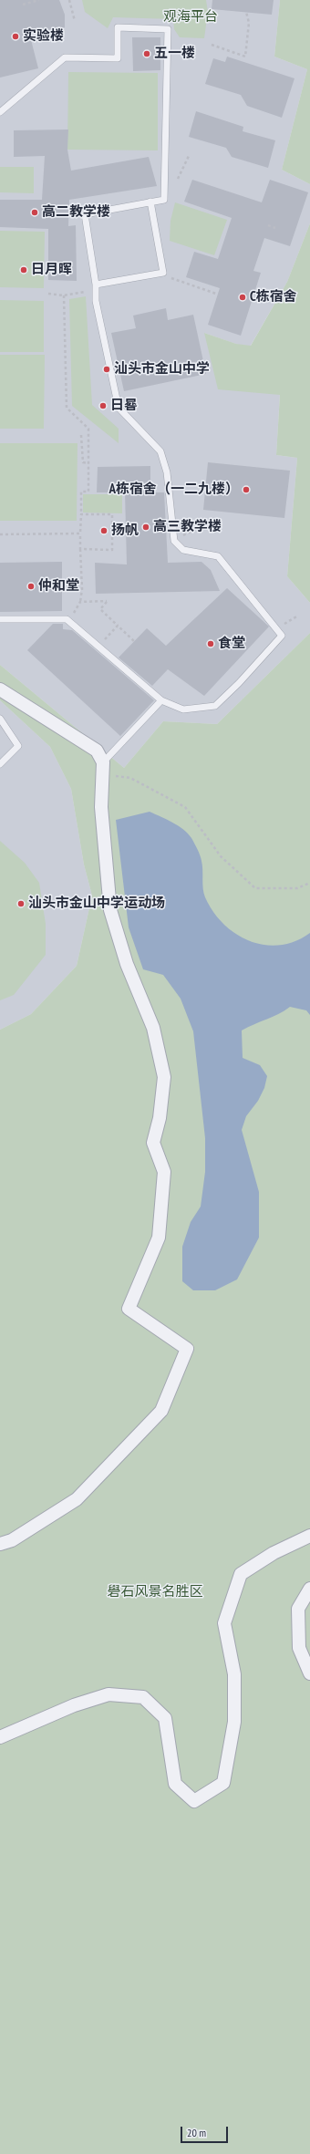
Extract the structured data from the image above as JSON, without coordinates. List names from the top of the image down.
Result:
{
  "parks": ["观海平台", "礐石风景名胜区"],
  "places": [
    "实验楼",
    "五一楼",
    "高二教学楼",
    "日月晖",
    "C栋宿舍",
    "汕头市金山中学",
    "日晷",
    "A栋宿舍（一二九楼）",
    "高三教学楼",
    "扬帆",
    "仲和堂",
    "食堂",
    "汕头市金山中学运动场"
  ],
  "scale_bar": "20 m"
}
